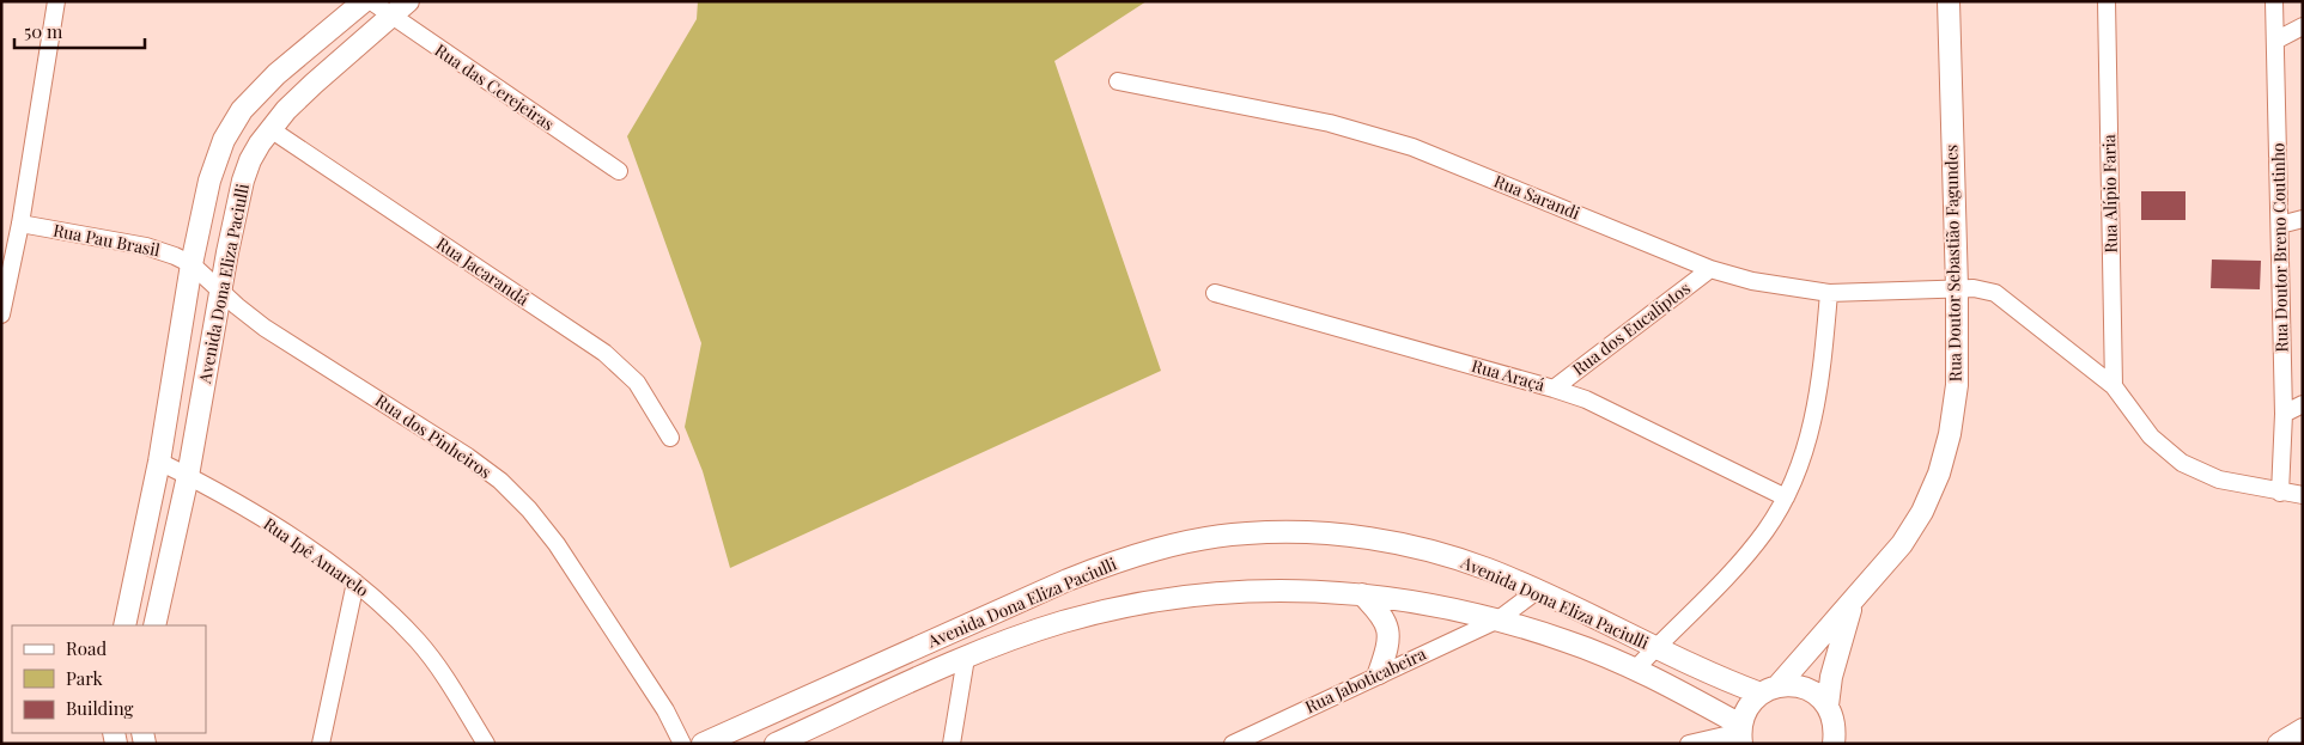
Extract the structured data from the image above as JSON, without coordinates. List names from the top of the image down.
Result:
{
  "streets": {
    "street": [
      "Rua das Cerejeiras",
      "Rua Alípio Faria",
      "Rua Sarandi",
      "Rua Pau Brasil",
      "Rua Doutor Breno Coutinho",
      "Rua Doutor Sebastião Fagundes",
      "Rua Jacarandá",
      "Avenida Dona Eliza Paciulli",
      "Rua dos Eucaliptos",
      "Rua Araçá",
      "Rua dos Pinheiros",
      "Rua Ipê Amarelo",
      "Rua Jaboticabeira"
    ]
  },
  "crossings": [
    ["Rua das Cerejeiras", "Avenida Dona Eliza Paciulli"],
    ["Rua Alípio Faria", "Rua Sarandi"],
    ["Rua Sarandi", "Rua Doutor Breno Coutinho"],
    ["Rua Sarandi", "Rua Doutor Sebastião Fagundes"],
    ["Rua Sarandi", "Rua dos Eucaliptos"],
    ["Rua Pau Brasil", "Avenida Dona Eliza Paciulli"],
    ["Rua Pau Brasil", "Rua dos Pinheiros"],
    ["Rua Doutor Sebastião Fagundes", "Avenida Dona Eliza Paciulli"],
    ["Rua Jacarandá", "Avenida Dona Eliza Paciulli"],
    ["Avenida Dona Eliza Paciulli", "Rua dos Pinheiros"],
    ["Avenida Dona Eliza Paciulli", "Rua Ipê Amarelo"],
    ["Avenida Dona Eliza Paciulli", "Rua Jaboticabeira"],
    ["Rua dos Eucaliptos", "Rua Araçá"]
  ],
  "legend": ["Road", "Park", "Building"],
  "scale_bar": "50 m"
}
